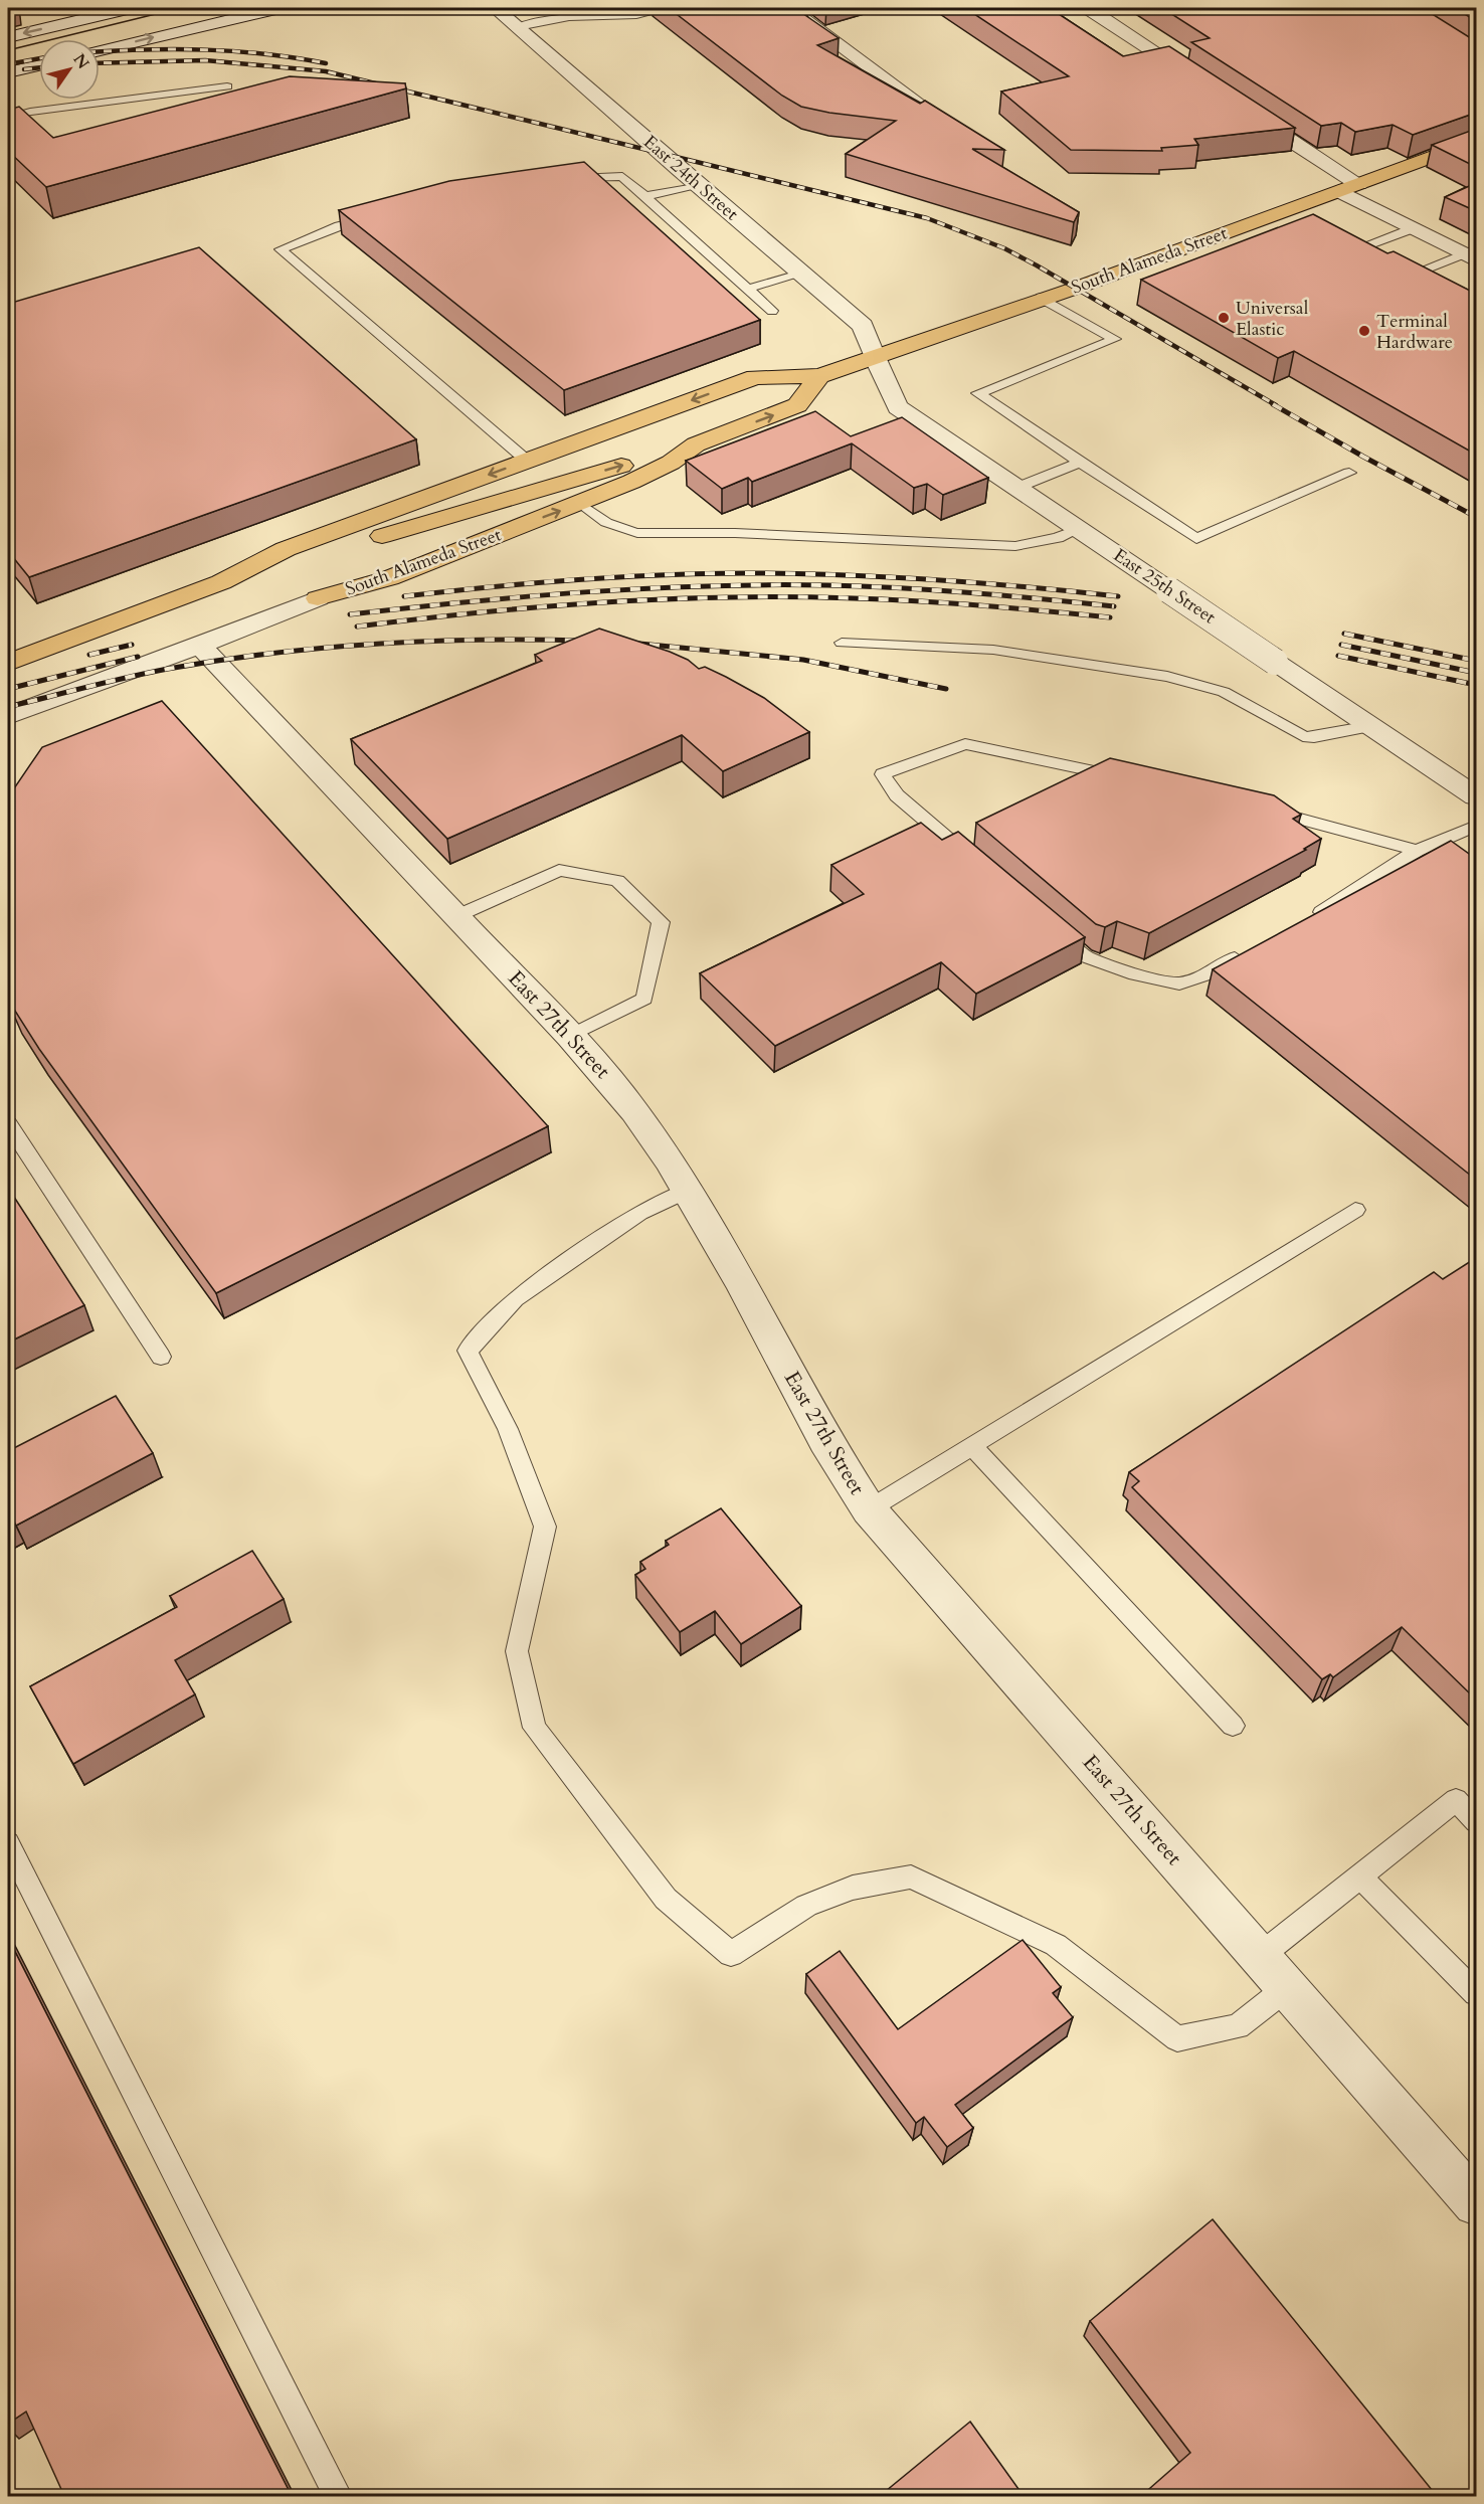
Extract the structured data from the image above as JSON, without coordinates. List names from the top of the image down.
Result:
{
  "streets": {
    "main road": ["South Alameda Street"],
    "street": ["East 24th Street", "East 25th Street", "East 27th Street"]
  },
  "crossings": [
    ["East 24th Street", "South Alameda Street"],
    ["East 24th Street", "East 25th Street"],
    ["South Alameda Street", "East 25th Street"],
    ["South Alameda Street", "East 27th Street"]
  ],
  "places": ["Universal Elastic", "Terminal Hardware"],
  "north": "top right"
}
